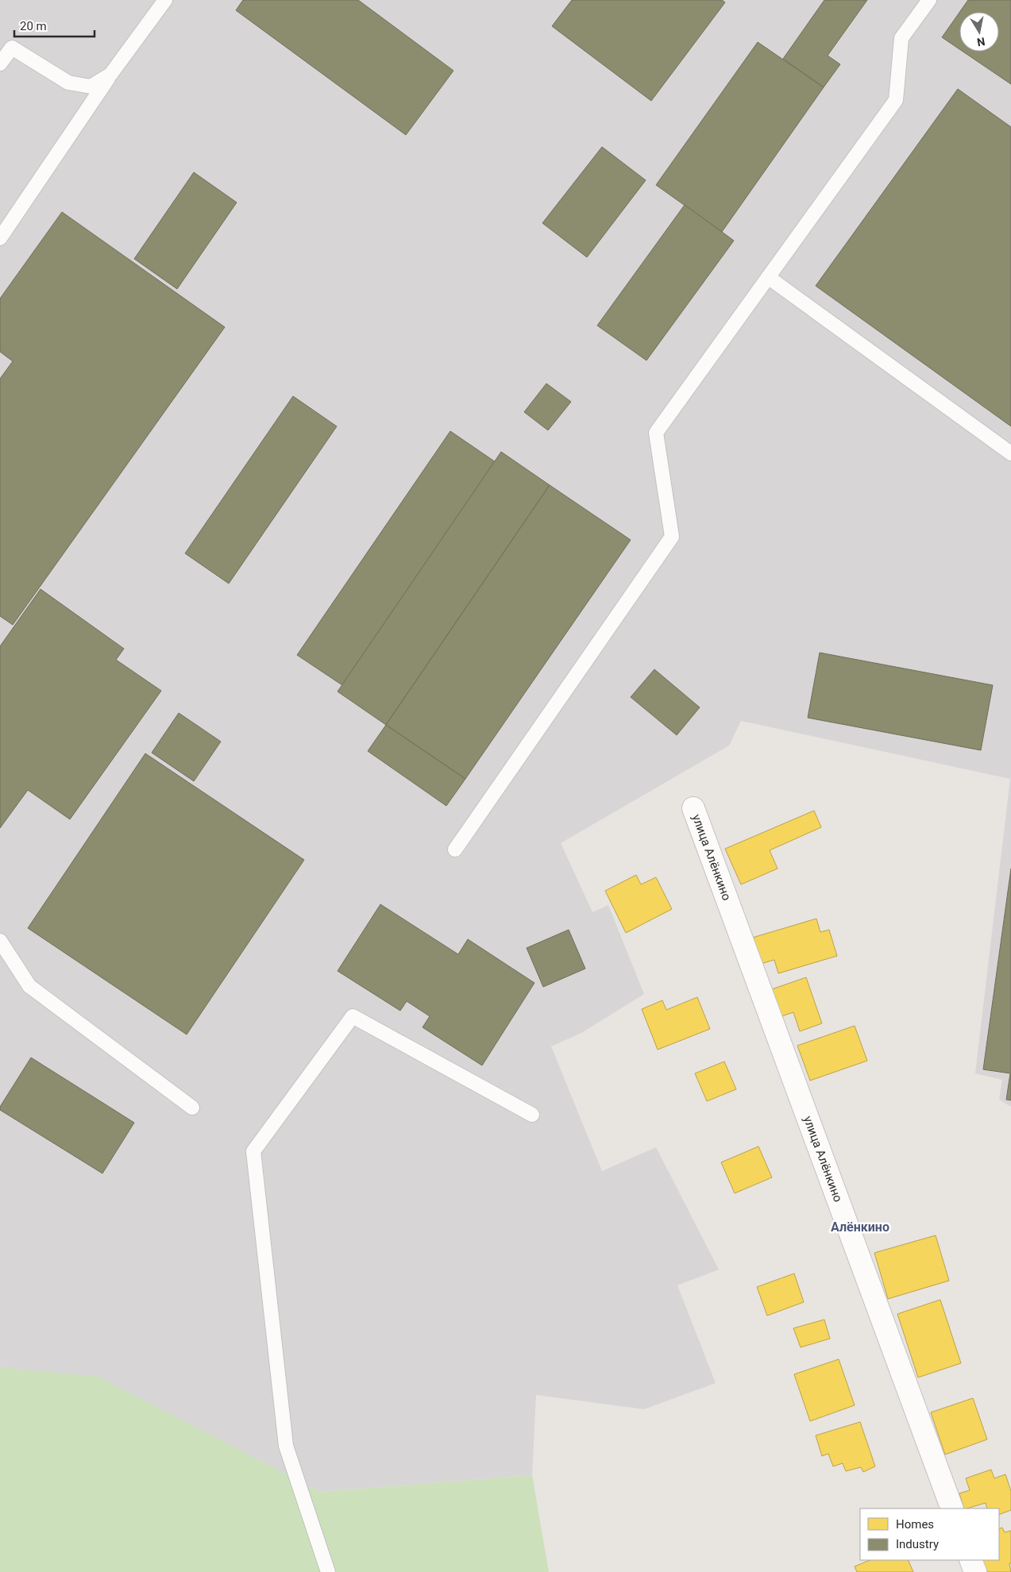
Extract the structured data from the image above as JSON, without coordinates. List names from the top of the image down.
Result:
{
  "streets": {
    "street": ["улица Алёнкино"]
  },
  "districts": ["Алёнкино"],
  "legend": ["Homes", "Industry"],
  "scale_bar": "20 m",
  "north": "bottom"
}
